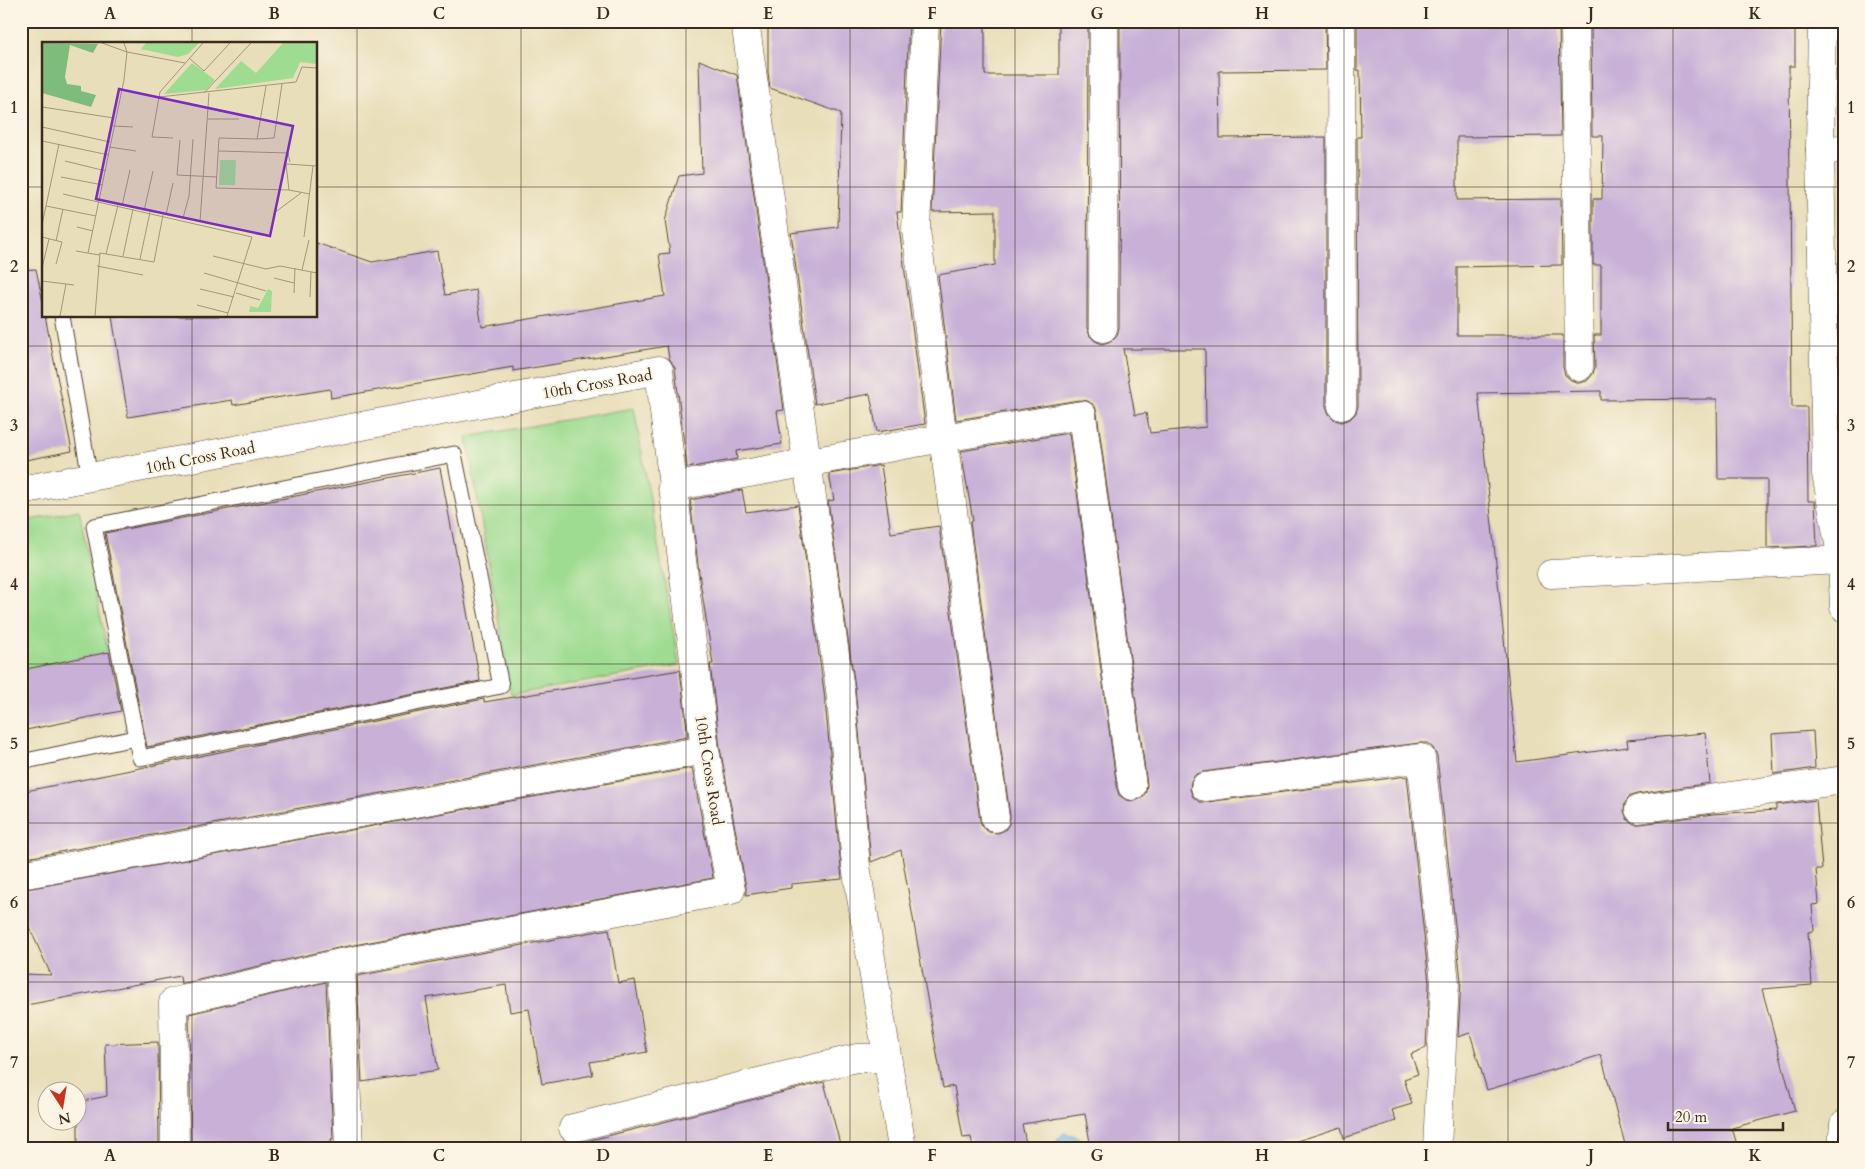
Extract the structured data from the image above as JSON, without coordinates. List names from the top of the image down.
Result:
{
  "streets": {
    "street": ["10th Cross Road"]
  },
  "scale_bar": "20 m",
  "north": "bottom",
  "grid": {
    "columns": [
      "A",
      "B",
      "C",
      "D",
      "E",
      "F",
      "G",
      "H",
      "I",
      "J",
      "K"
    ],
    "rows": [
      "1",
      "2",
      "3",
      "4",
      "5",
      "6",
      "7"
    ]
  }
}
